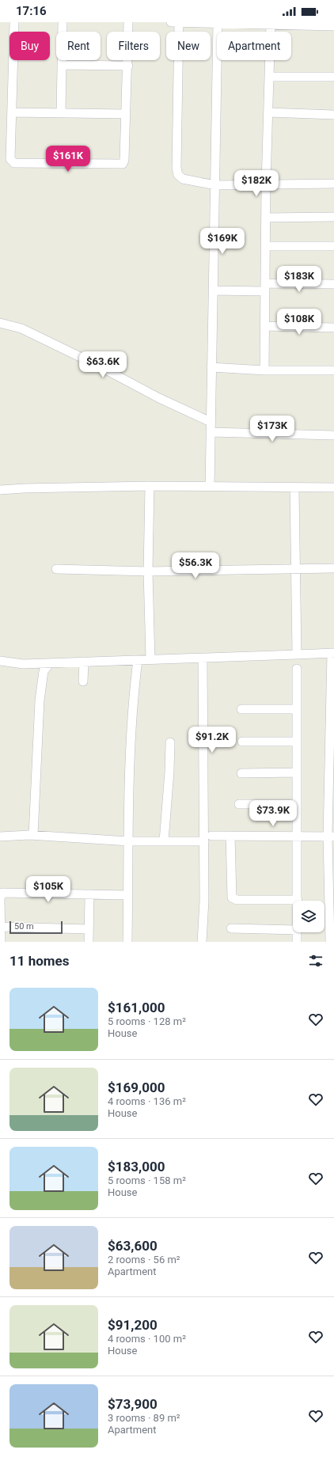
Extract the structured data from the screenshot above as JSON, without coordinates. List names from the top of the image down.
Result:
{
  "scale_bar": "50 m",
  "page": {
    "status": "17:16",
    "chip": [
      "Buy",
      "Rent",
      "Filters",
      "New",
      "Apartment"
    ],
    "price": [
      "$161K",
      "$182K",
      "$169K",
      "$183K",
      "$108K",
      "$63.6K",
      "$173K",
      "$56.3K",
      "$91.2K",
      "$73.9K",
      "$105K"
    ],
    "scale": "50 m",
    "heading": "11 homes",
    "list": [
      {
        "name": "$161,000",
        "note": "5 rooms · 128 m² · House"
      },
      {
        "name": "$169,000",
        "note": "4 rooms · 136 m² · House"
      },
      {
        "name": "$183,000",
        "note": "5 rooms · 158 m² · House"
      },
      {
        "name": "$63,600",
        "note": "2 rooms · 56 m² · Apartment"
      },
      {
        "name": "$91,200",
        "note": "4 rooms · 100 m² · House"
      },
      {
        "name": "$73,900",
        "note": "3 rooms · 89 m² · Apartment"
      }
    ]
  }
}
